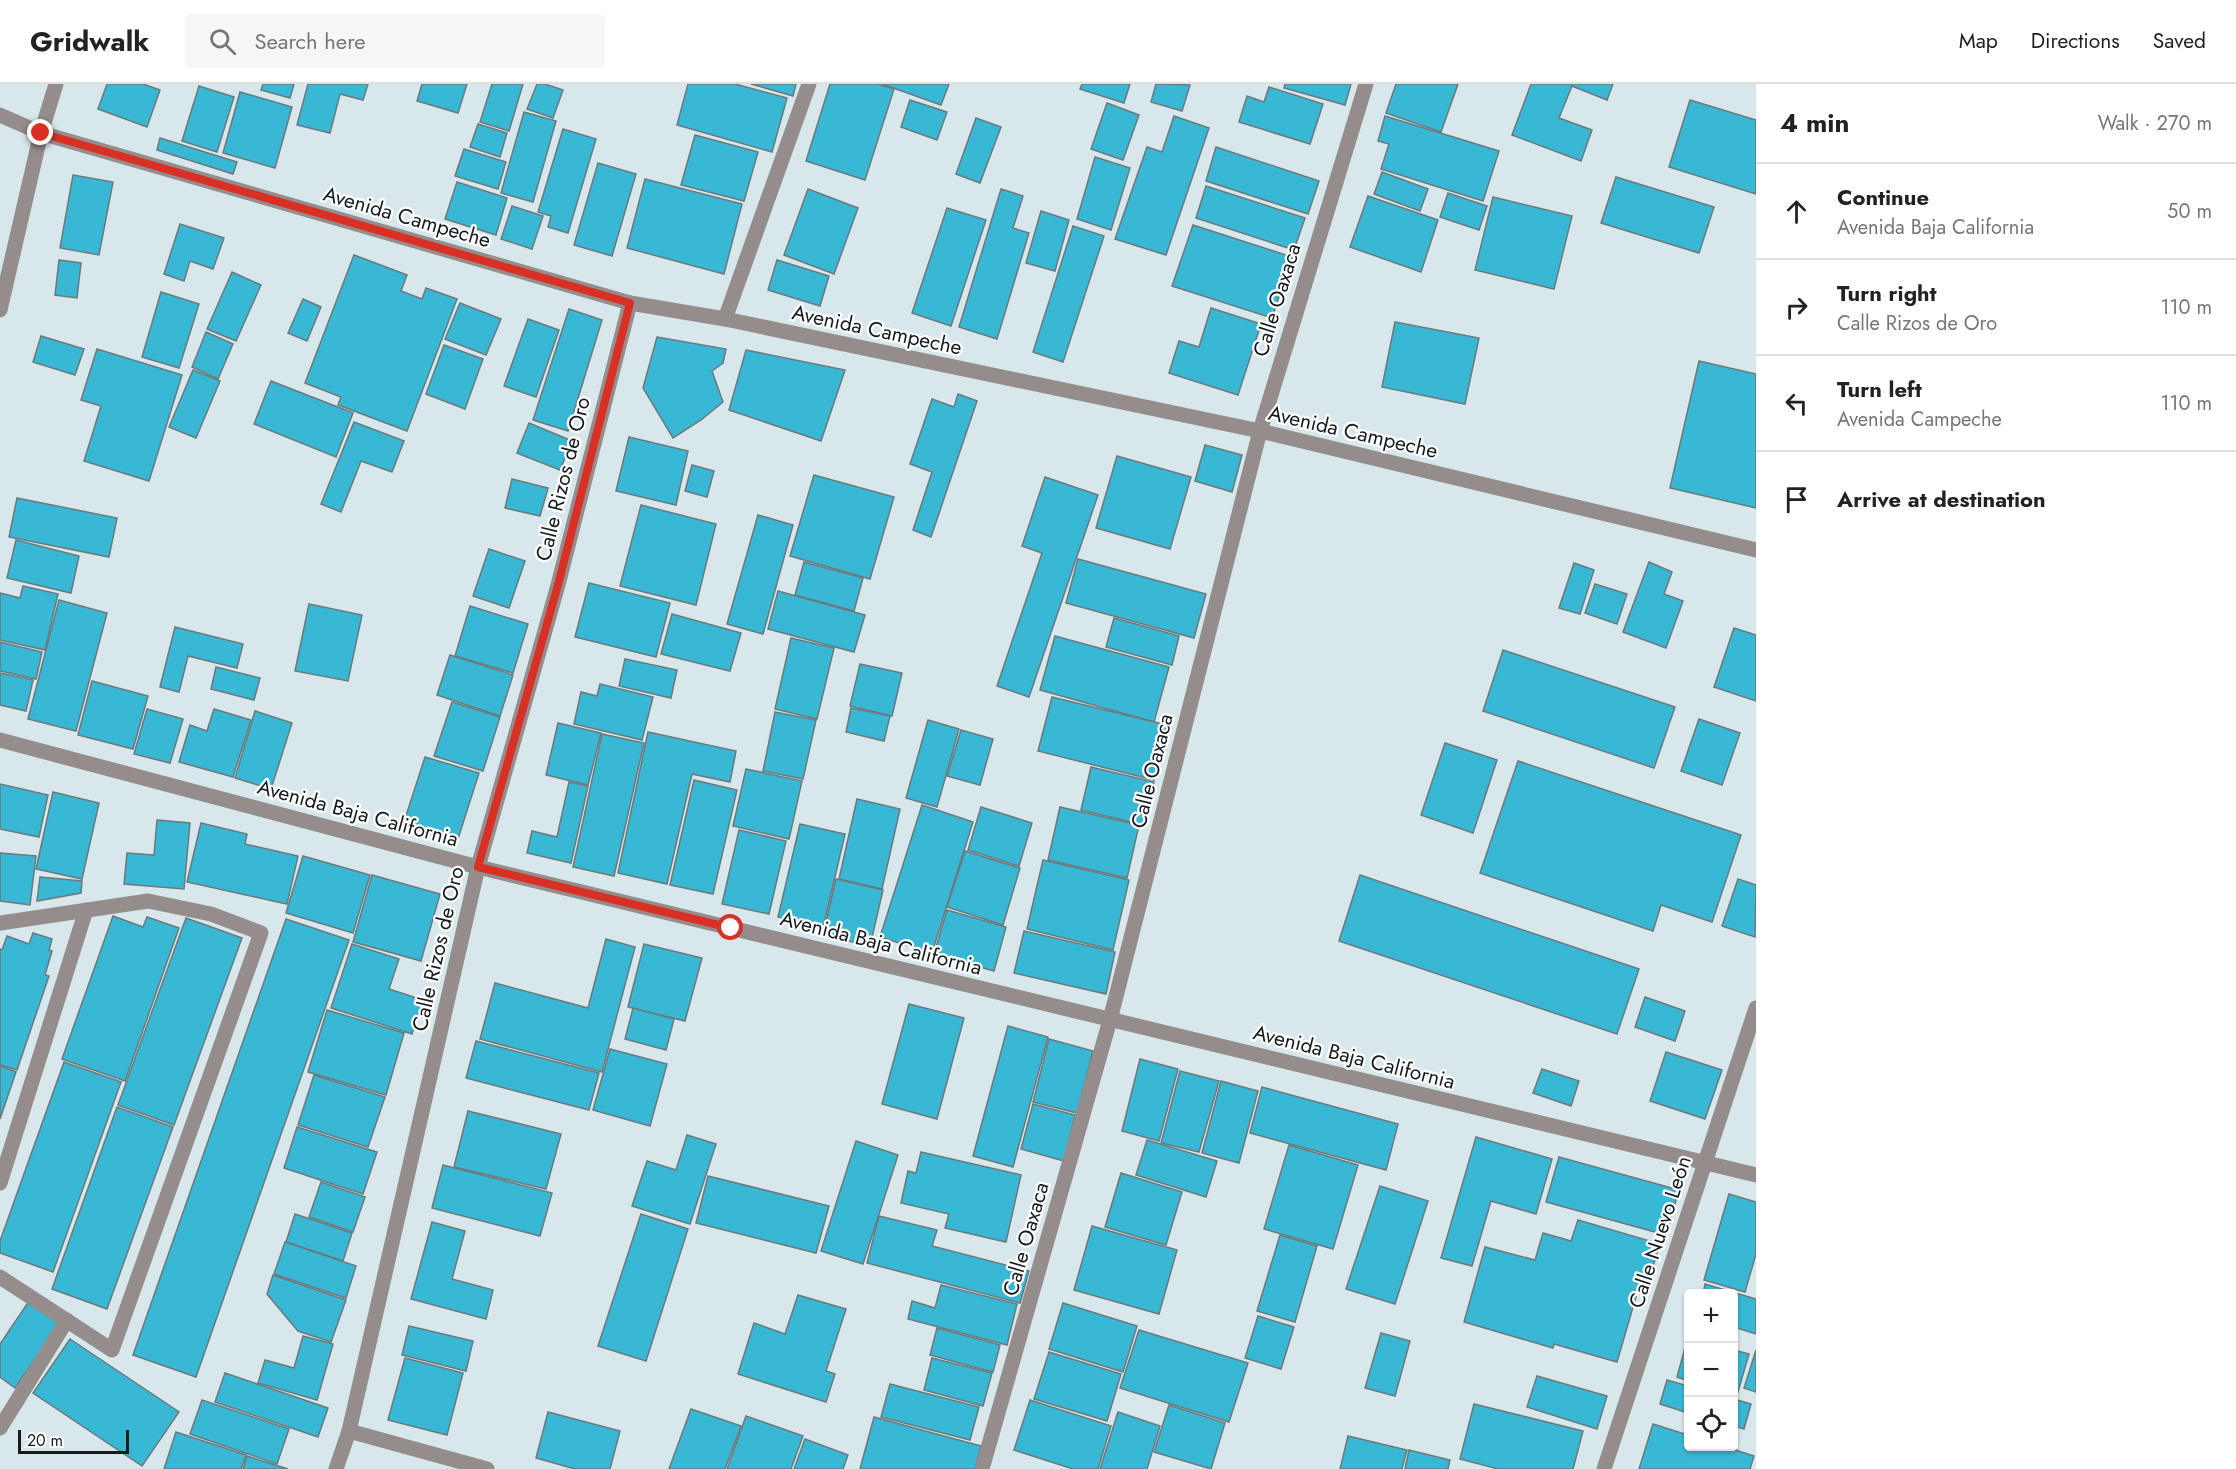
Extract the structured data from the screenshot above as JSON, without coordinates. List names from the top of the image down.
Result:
{
  "streets": {
    "street": [
      "Avenida Campeche",
      "Calle Oaxaca",
      "Calle Rizos de Oro",
      "Avenida Baja California",
      "Calle Nuevo León"
    ]
  },
  "crossings": [
    ["Avenida Campeche", "Calle Oaxaca"],
    ["Avenida Campeche", "Calle Rizos de Oro"],
    ["Calle Oaxaca", "Avenida Baja California"],
    ["Calle Rizos de Oro", "Avenida Baja California"],
    ["Avenida Baja California", "Calle Nuevo León"]
  ],
  "scale_bar": "20 m",
  "page": {
    "header": "Gridwalk",
    "search": "Search here",
    "nav": ["Map", "Directions", "Saved"],
    "heading": ["4 min", "Walk · 270 m"],
    "list": [
      ["Continue", "Avenida Baja California", "50 m"],
      ["Turn right", "Calle Rizos de Oro", "110 m"],
      ["Turn left", "Avenida Campeche", "110 m"],
      "Arrive at destination"
    ],
    "map_buttons": ["+", "−"],
    "scale": "20 m"
  }
}
